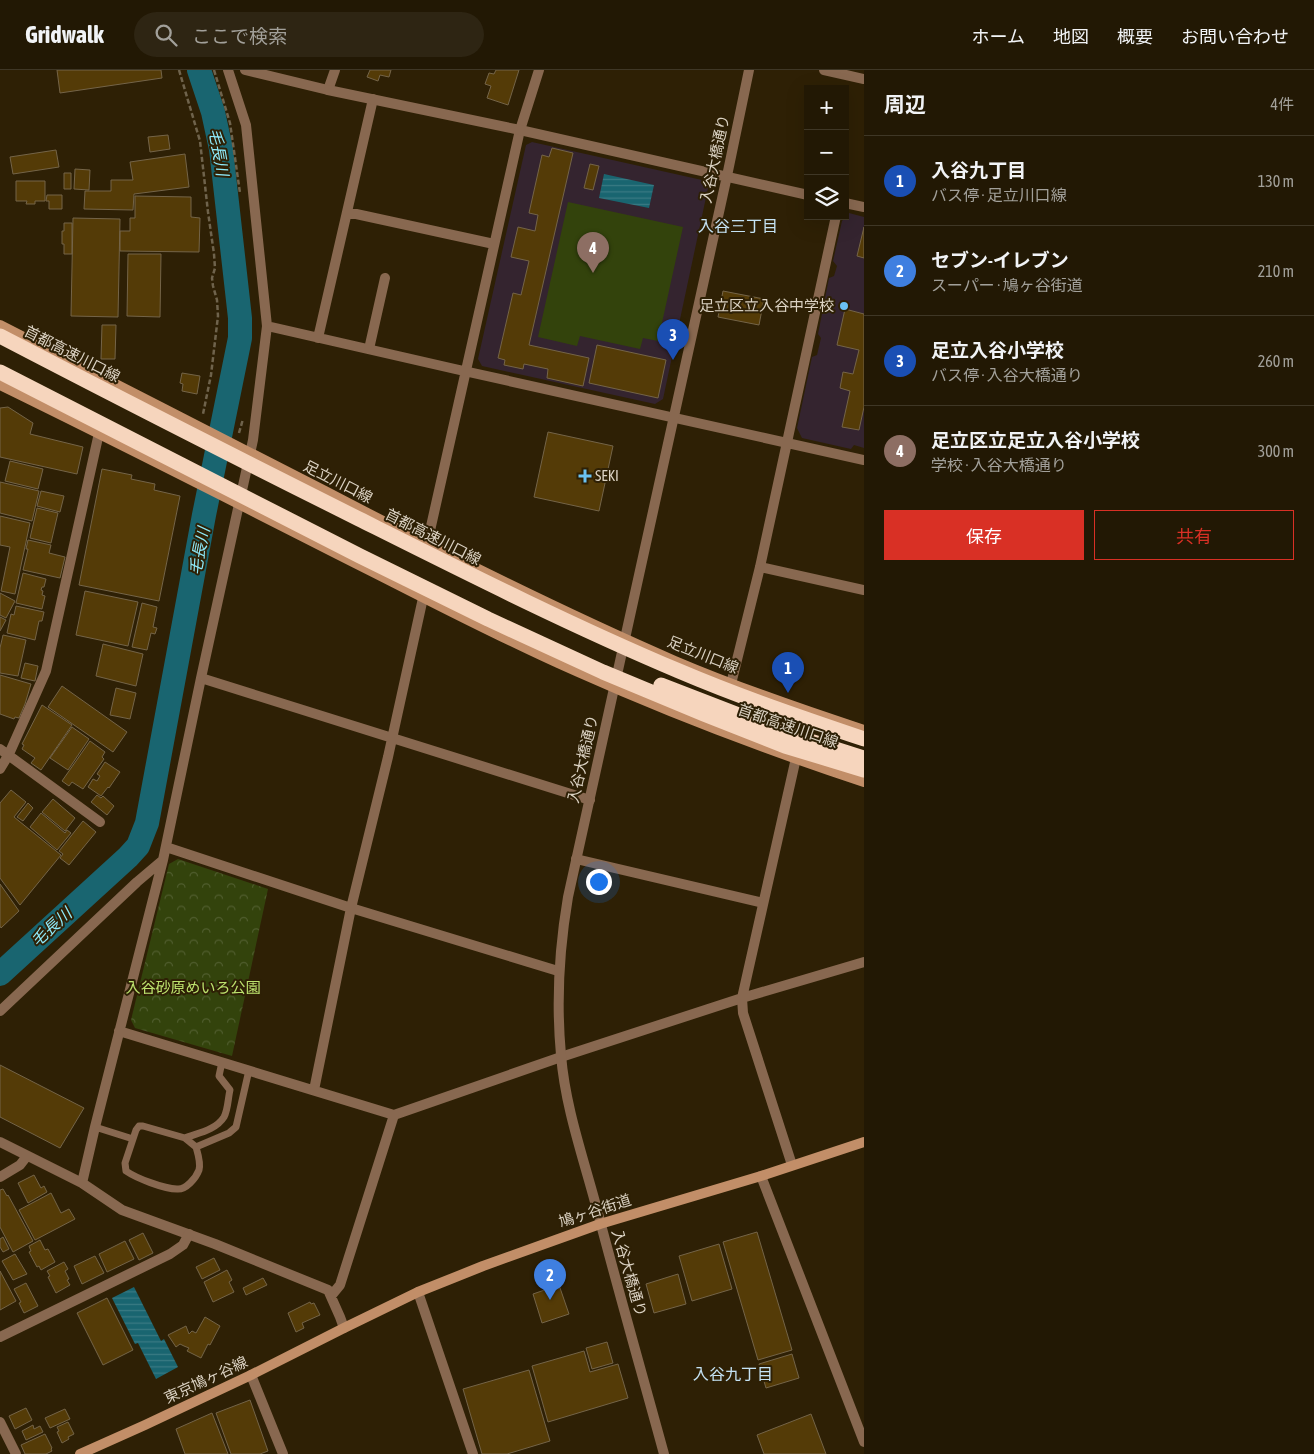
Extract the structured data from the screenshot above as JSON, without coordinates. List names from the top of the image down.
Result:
{
  "streets": {
    "highway": ["首都高速川口線"],
    "main road": ["足立川口線", "鳩ヶ谷街道", "東京鳩ヶ谷線"],
    "street": ["入谷大橋通り"]
  },
  "crossings": [
    ["入谷大橋通り", "足立川口線"],
    ["入谷大橋通り", "鳩ヶ谷街道"],
    ["鳩ヶ谷街道", "東京鳩ヶ谷線"]
  ],
  "districts": ["入谷三丁目", "入谷九丁目"],
  "water": ["毛長川"],
  "parks": ["入谷砂原めいろ公園"],
  "places": {
    "other": ["足立区立入谷中学校"],
    "health": ["SEKI"]
  },
  "page": {
    "header": "Gridwalk",
    "search": "ここで検索",
    "nav": [
      "ホーム",
      "地図",
      "概要",
      "お問い合わせ"
    ],
    "heading": ["周辺", "4件"],
    "map_buttons": ["+", "−"],
    "list": [
      {
        "mark": "1",
        "name": "入谷九丁目",
        "note": "バス停 · 足立川口線",
        "value": "130 m"
      },
      {
        "mark": "2",
        "name": "セブン-イレブン",
        "note": "スーパー · 鳩ヶ谷街道",
        "value": "210 m"
      },
      {
        "mark": "3",
        "name": "足立入谷小学校",
        "note": "バス停 · 入谷大橋通り",
        "value": "260 m"
      },
      {
        "mark": "4",
        "name": "足立区立足立入谷小学校",
        "note": "学校 · 入谷大橋通り",
        "value": "300 m"
      }
    ],
    "pins": [
      "4",
      "3",
      "1",
      "2"
    ],
    "buttons": ["保存", "共有"]
  }
}
